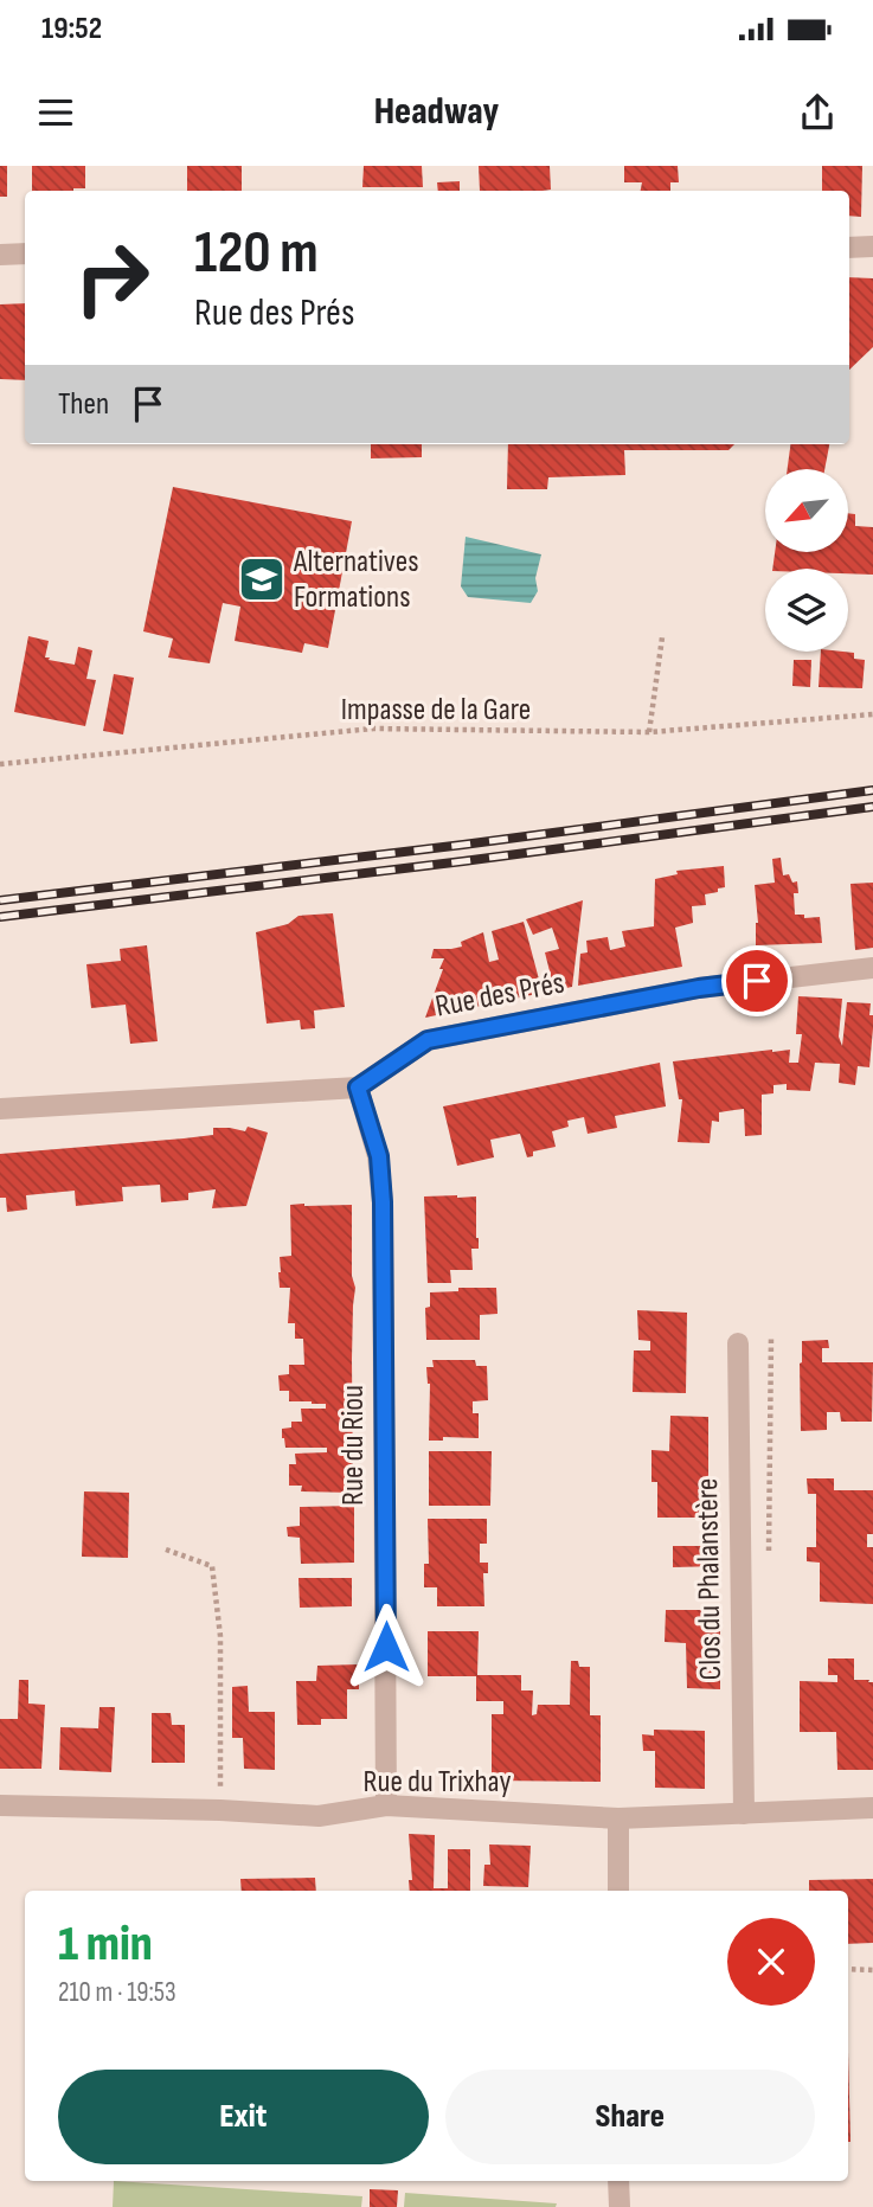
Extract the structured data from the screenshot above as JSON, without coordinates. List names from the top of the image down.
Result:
{
  "streets": {
    "street": [
      "Rue des Prés",
      "Rue du Riou",
      "Clos du Phalanstère",
      "Rue du Trixhay"
    ],
    "path": ["Impasse de la Gare"]
  },
  "crossings": [
    ["Rue des Prés", "Rue du Riou"],
    ["Rue du Riou", "Rue du Trixhay"],
    ["Clos du Phalanstère", "Rue du Trixhay"]
  ],
  "places": {
    "school or university": ["Alternatives Formations"]
  },
  "north": "bottom left",
  "page": {
    "status": "19:52",
    "header": "Headway",
    "turn": ["120 m", "Rue des Prés"],
    "then": "Then",
    "heading": ["1 min", "210 m · 19:53"],
    "buttons": ["Exit", "Share"]
  }
}
